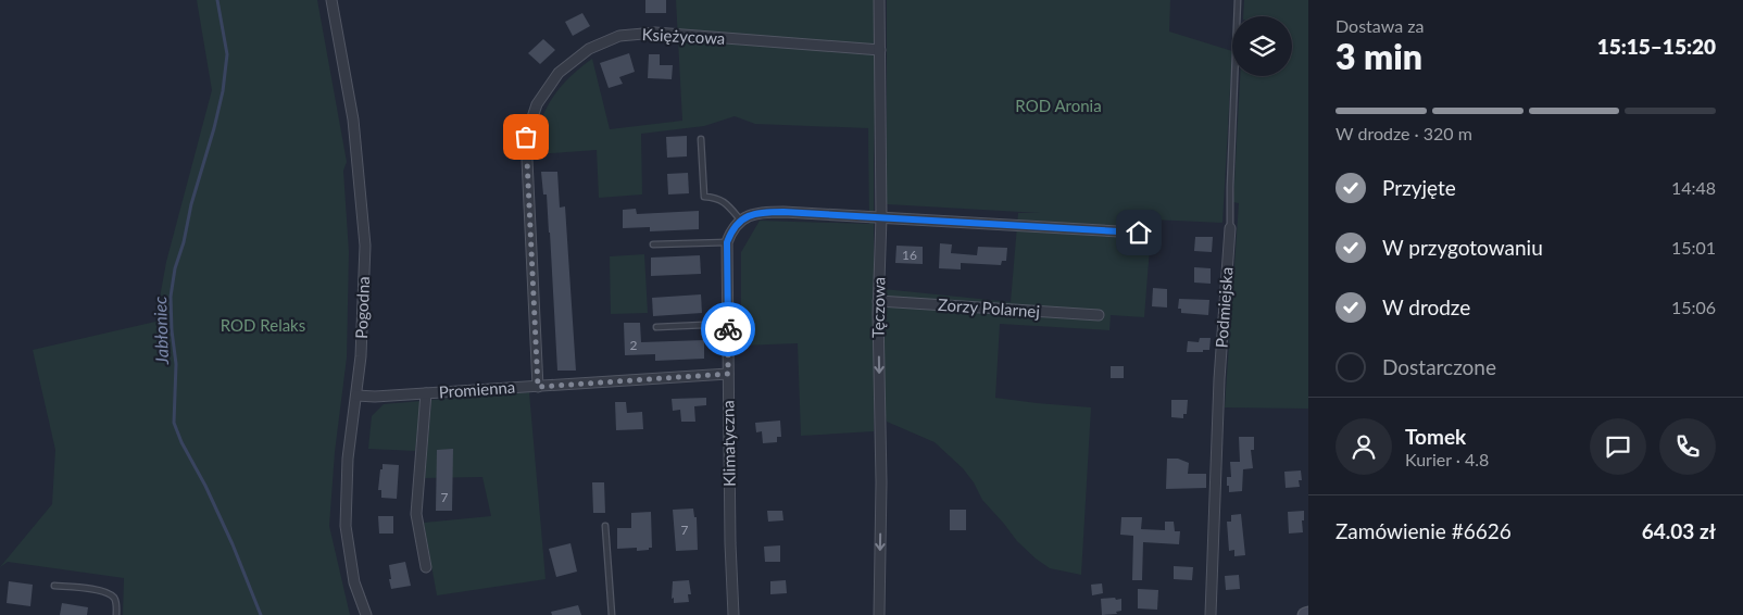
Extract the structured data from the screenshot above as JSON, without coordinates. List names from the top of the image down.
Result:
{
  "streets": {
    "street": [
      "Księżycowa",
      "Pogodna",
      "Tęczowa",
      "Podmiejska",
      "Zorzy Polarnej",
      "Promienna",
      "Klimatyczna"
    ]
  },
  "crossings": [
    ["Księżycowa", "Tęczowa"],
    ["Księżycowa", "Promienna"],
    ["Pogodna", "Promienna"],
    ["Tęczowa", "Zorzy Polarnej"],
    ["Promienna", "Klimatyczna"]
  ],
  "one_way": ["Tęczowa"],
  "water": ["Jabłoniec"],
  "parks": ["ROD Aronia", "ROD Relaks"],
  "house_numbers": [
    "16",
    "2",
    "7",
    "7"
  ],
  "page": {
    "heading": ["3 min", "Dostawa za", "15:15–15:20"],
    "panel": [
      "Tomek",
      "Kurier · 4.8",
      "Zamówienie #6626",
      "64.03 zł"
    ],
    "bar": "W drodze · 320 m",
    "list": [
      ["Przyjęte", "14:48"],
      ["W przygotowaniu", "15:01"],
      ["W drodze", "15:06"],
      "Dostarczone"
    ]
  }
}
